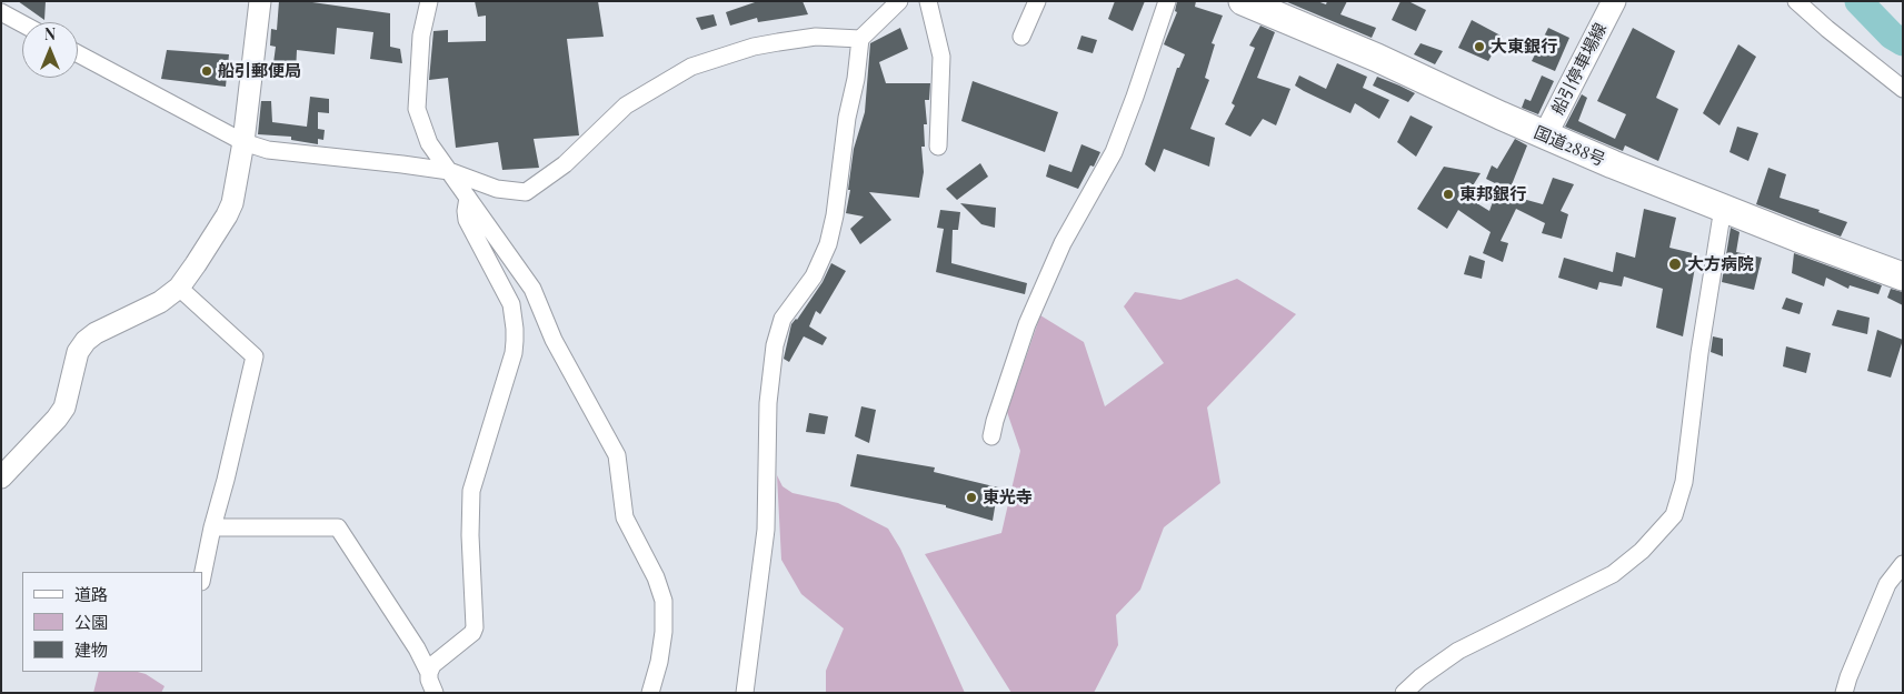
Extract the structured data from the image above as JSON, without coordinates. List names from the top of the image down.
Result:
{
  "streets": {
    "highway": ["国道288号"],
    "main road": ["船引停車場線"]
  },
  "crossings": [
    ["船引停車場線", "国道288号"]
  ],
  "places": [
    "大東銀行",
    "船引郵便局",
    "東邦銀行",
    "大方病院",
    "東光寺"
  ],
  "legend": ["道路", "公園", "建物"],
  "north": "top"
}
